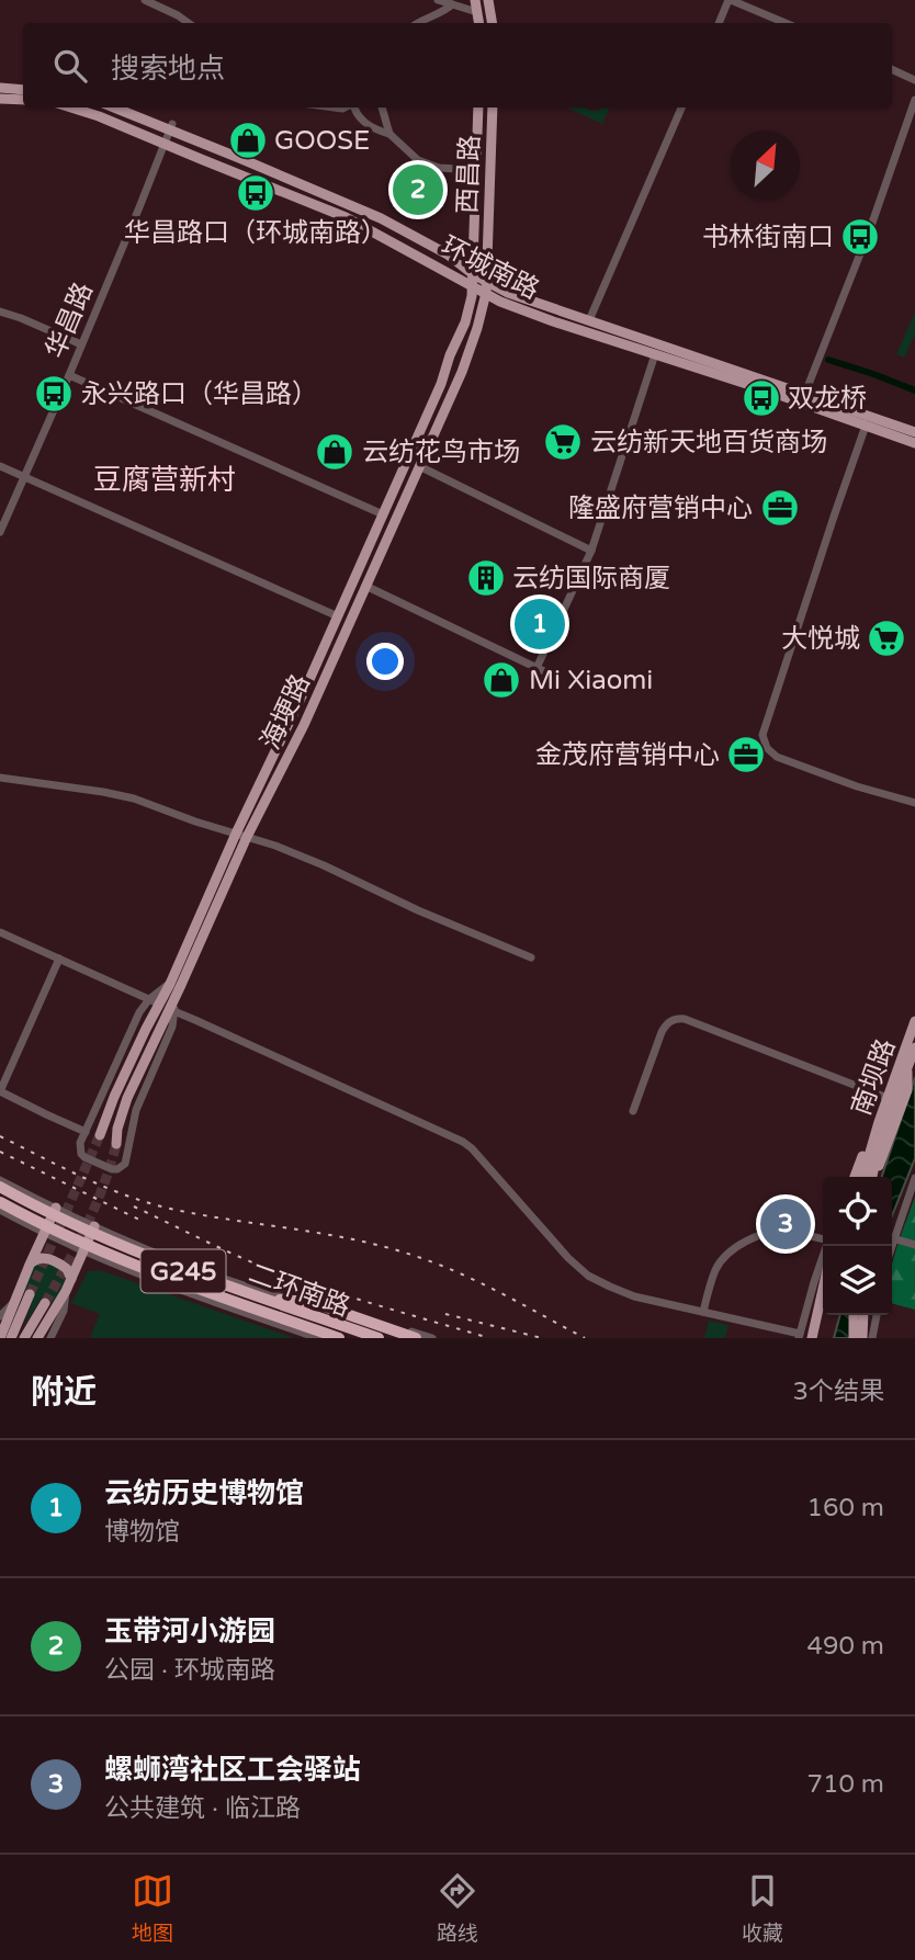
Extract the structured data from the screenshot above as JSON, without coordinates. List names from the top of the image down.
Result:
{
  "streets": {
    "main road": [
      "西昌路",
      "环城南路",
      "海埂路",
      "南坝路",
      "G245",
      "二环南路"
    ],
    "street": ["华昌路"]
  },
  "crossings": [
    ["西昌路", "环城南路"],
    ["西昌路", "海埂路"],
    ["环城南路", "华昌路"],
    ["环城南路", "海埂路"]
  ],
  "districts": ["豆腐营新村"],
  "places": {
    "shop": ["GOOSE", "云纺花鸟市场", "Mi Xiaomi"],
    "bus stop": [
      "华昌路口（环城南路）",
      "书林街南口",
      "永兴路口（华昌路）",
      "双龙桥"
    ],
    "supermarket": ["云纺新天地百货商场", "大悦城"],
    "office": ["隆盛府营销中心", "金茂府营销中心"],
    "building": ["云纺国际商厦"]
  },
  "north": "top right",
  "page": {
    "search": "搜索地点",
    "pins": ["2", "1", "3"],
    "heading": ["附近", "3个结果"],
    "list": [
      {
        "mark": "1",
        "name": "云纺历史博物馆",
        "note": "博物馆",
        "value": "160 m"
      },
      {
        "mark": "2",
        "name": "玉带河小游园",
        "note": "公园 · 环城南路",
        "value": "490 m"
      },
      {
        "mark": "3",
        "name": "螺蛳湾社区工会驿站",
        "note": "公共建筑 · 临江路",
        "value": "710 m"
      }
    ],
    "nav": ["地图", "路线", "收藏"]
  }
}
